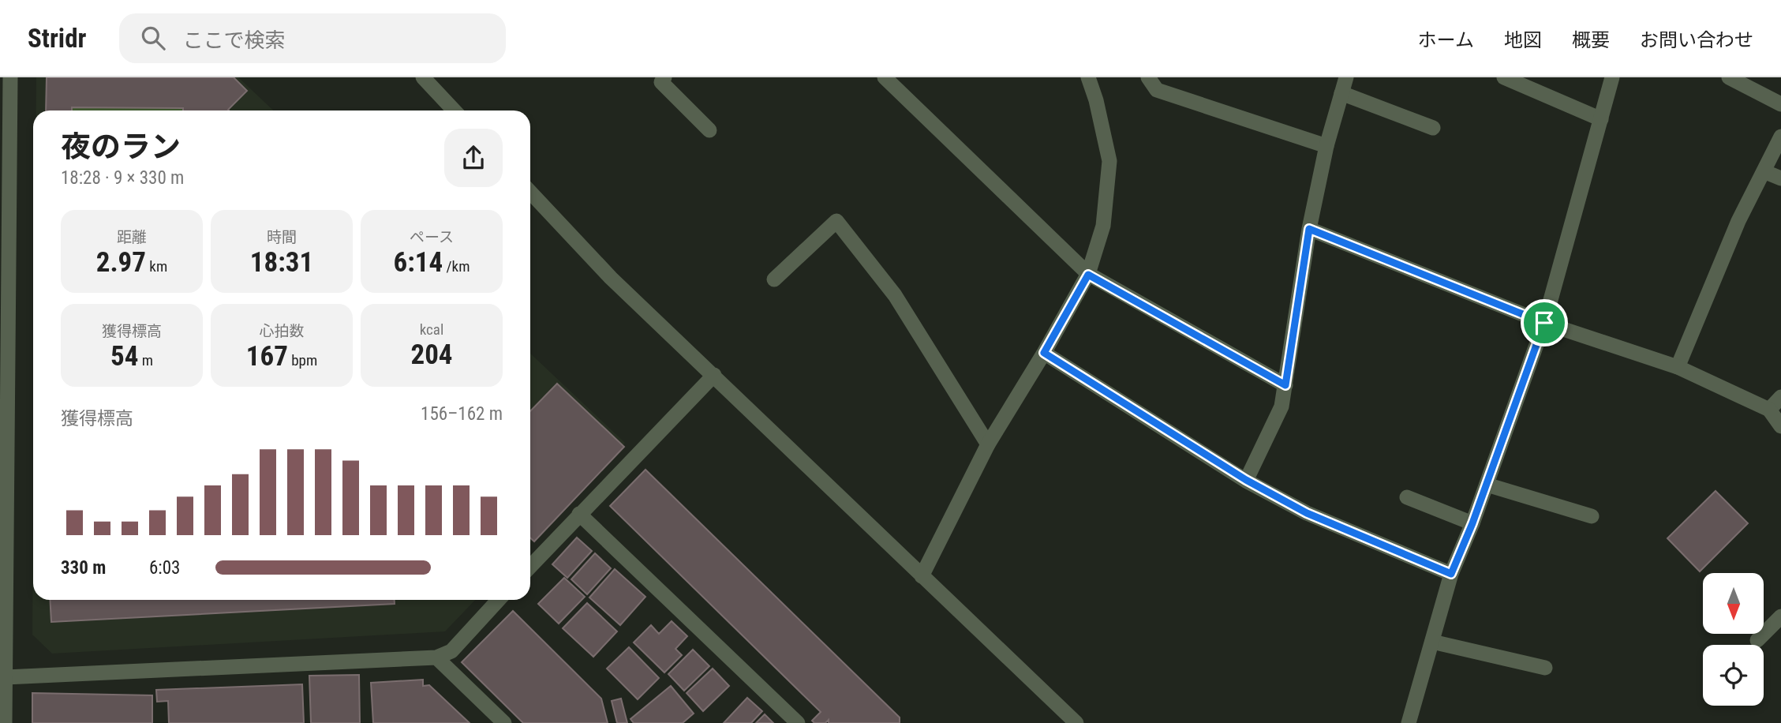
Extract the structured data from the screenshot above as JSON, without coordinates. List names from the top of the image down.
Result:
{
  "north": "bottom",
  "page": {
    "header": "Stridr",
    "search": "ここで検索",
    "nav": [
      "ホーム",
      "地図",
      "概要",
      "お問い合わせ"
    ],
    "heading": ["夜のラン", "18:28 · 9 × 330 m"],
    "stats": [
      ["距離", "2.97 km"],
      ["時間", "18:31"],
      ["ペース", "6:14 /km"],
      ["獲得標高", "54 m"],
      ["心拍数", "167 bpm"],
      ["kcal", "204"]
    ],
    "chart": ["獲得標高", "156–162 m"],
    "list": [
      {
        "name": "330 m",
        "note": "6:03"
      }
    ]
  }
}
